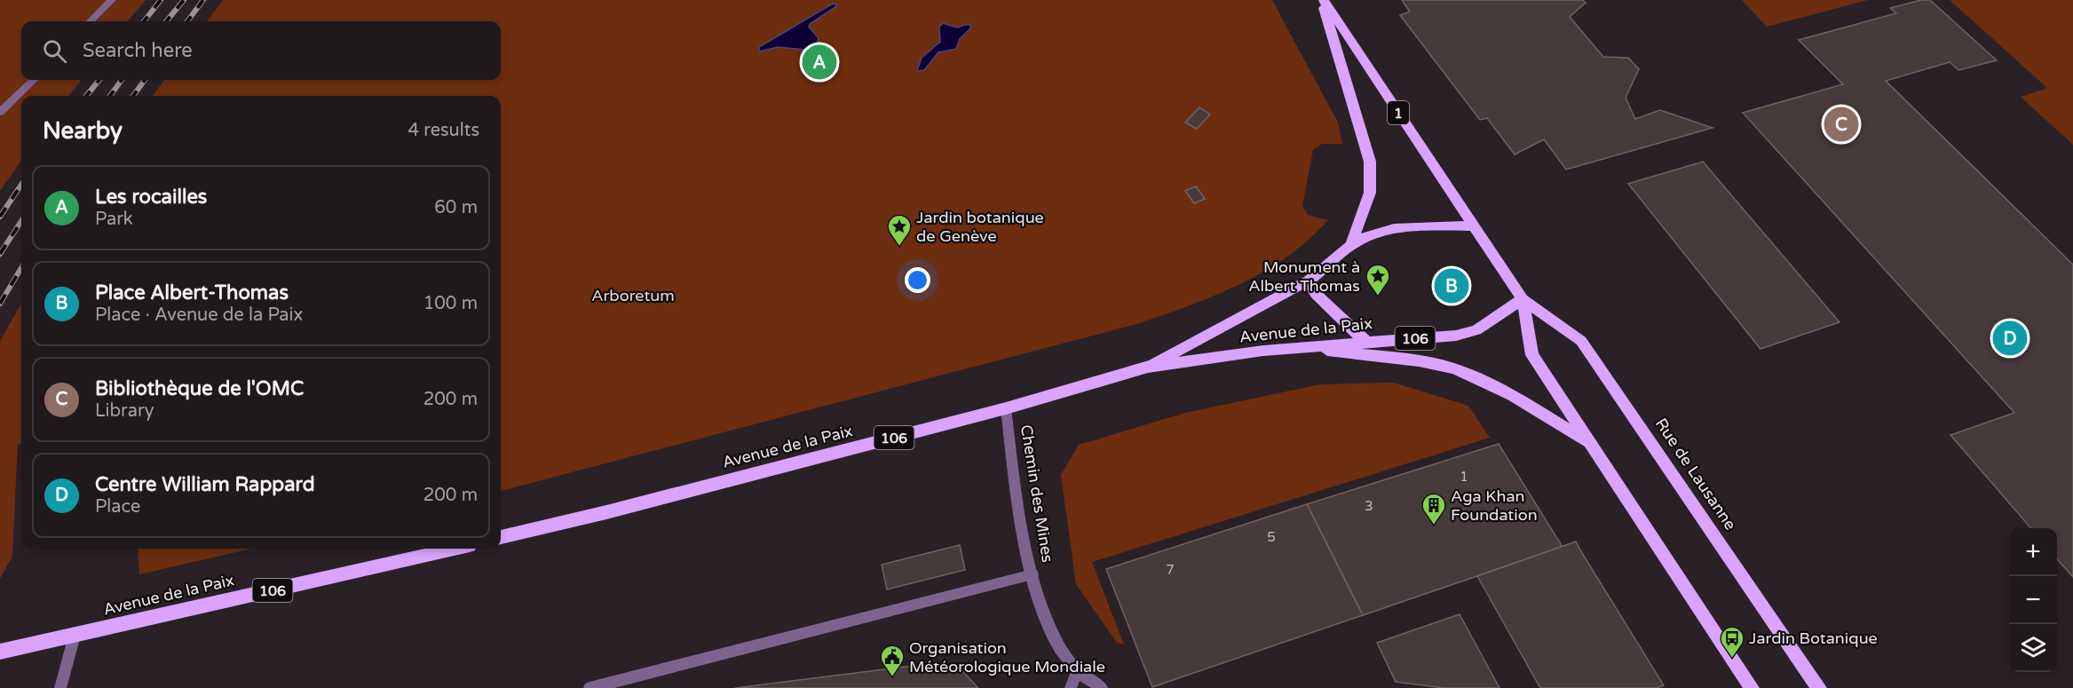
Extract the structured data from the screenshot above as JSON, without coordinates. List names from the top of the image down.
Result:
{
  "streets": {
    "main road": [
      "1",
      "Avenue de la Paix",
      "106",
      "Rue de Lausanne"
    ],
    "street": ["Chemin des Mines"]
  },
  "crossings": [
    ["1", "Avenue de la Paix"],
    ["1", "Rue de Lausanne"],
    ["Avenue de la Paix", "Rue de Lausanne"],
    ["Avenue de la Paix", "Chemin des Mines"]
  ],
  "parks": ["Arboretum"],
  "places": {
    "place": ["Jardin botanique de Genève", "Monument à Albert Thomas"],
    "building": ["Aga Khan Foundation"],
    "bus stop": ["Jardin Botanique"],
    "public building": ["Organisation Météorologique Mondiale"]
  },
  "house_numbers": [
    "1",
    "3",
    "5",
    "7"
  ],
  "page": {
    "search": "Search here",
    "pins": [
      "A",
      "C",
      "B",
      "D"
    ],
    "heading": ["Nearby", "4 results"],
    "list": [
      {
        "mark": "A",
        "name": "Les rocailles",
        "note": "Park",
        "value": "60 m"
      },
      {
        "mark": "B",
        "name": "Place Albert-Thomas",
        "note": "Place · Avenue de la Paix",
        "value": "100 m"
      },
      {
        "mark": "C",
        "name": "Bibliothèque de l'OMC",
        "note": "Library",
        "value": "200 m"
      },
      {
        "mark": "D",
        "name": "Centre William Rappard",
        "note": "Place",
        "value": "200 m"
      }
    ],
    "map_buttons": ["+", "−"]
  }
}
